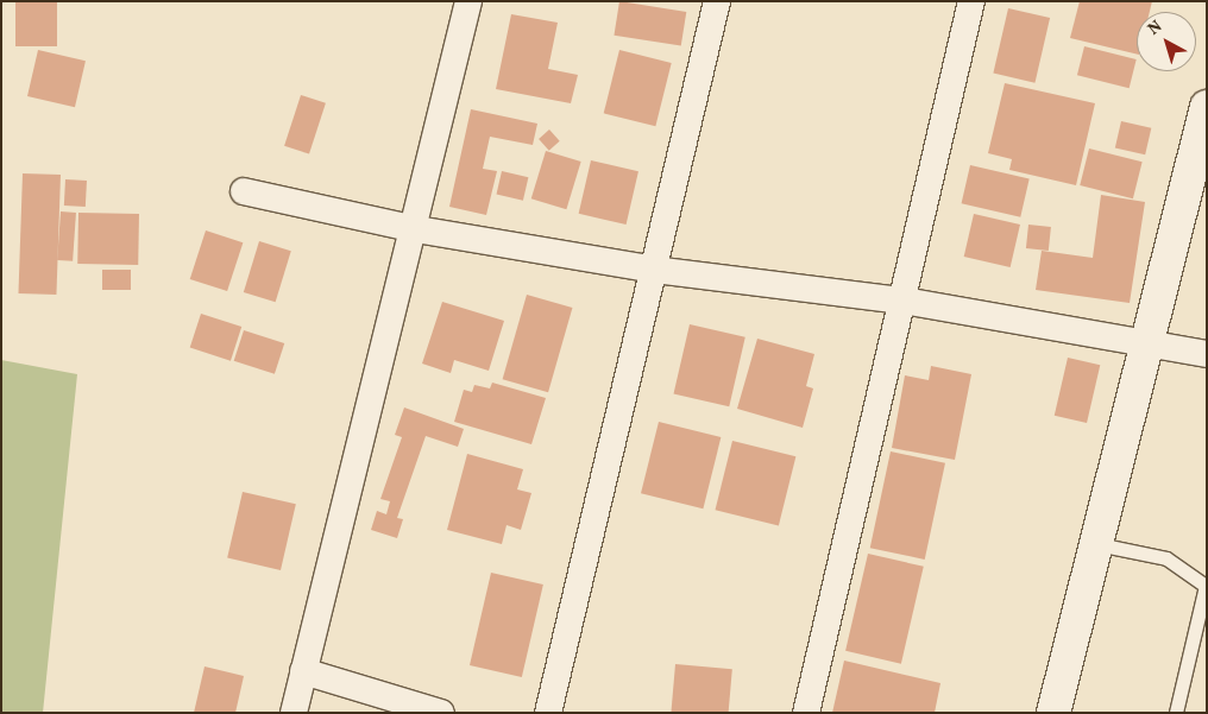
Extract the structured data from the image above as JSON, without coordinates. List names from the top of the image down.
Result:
{
  "north": "top left"
}
